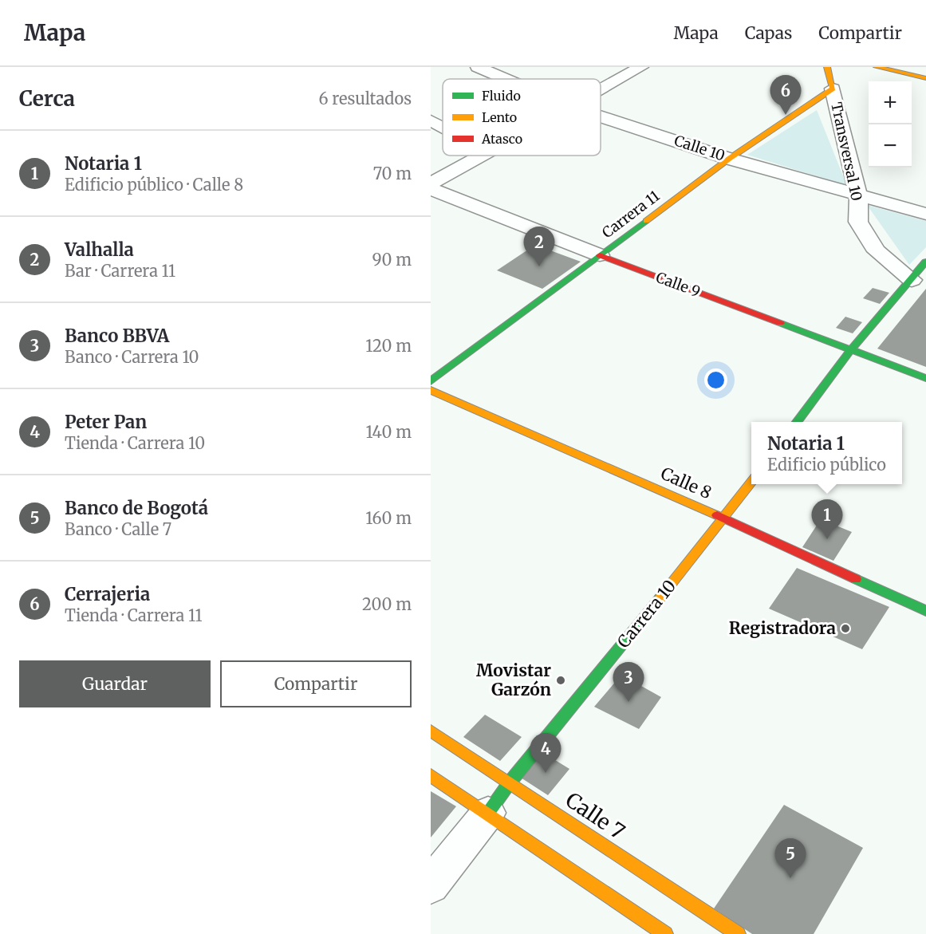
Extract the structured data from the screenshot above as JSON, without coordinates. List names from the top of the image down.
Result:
{
  "streets": {
    "main road": [
      "Carrera 11",
      "Calle 9",
      "Calle 8",
      "Carrera 10",
      "Calle 7"
    ],
    "street": ["Calle 10", "Transversal 10"]
  },
  "crossings": [
    ["Calle 10", "Transversal 10"],
    ["Calle 10", "Carrera 11"],
    ["Transversal 10", "Carrera 11"],
    ["Carrera 11", "Calle 9"],
    ["Calle 8", "Carrera 10"],
    ["Carrera 10", "Calle 7"]
  ],
  "places": ["Registradora", "Movistar Garzón"],
  "legend": ["Fluido", "Lento", "Atasco"],
  "page": {
    "header": "Mapa",
    "nav": ["Mapa", "Capas", "Compartir"],
    "heading": ["Cerca", "6 resultados"],
    "pins": [
      "6",
      "2",
      "1",
      "3",
      "4",
      "5"
    ],
    "map_buttons": ["+", "−"],
    "list": [
      {
        "mark": "1",
        "name": "Notaria 1",
        "note": "Edificio público · Calle 8",
        "value": "70 m"
      },
      {
        "mark": "2",
        "name": "Valhalla",
        "note": "Bar · Carrera 11",
        "value": "90 m"
      },
      {
        "mark": "3",
        "name": "Banco BBVA",
        "note": "Banco · Carrera 10",
        "value": "120 m"
      },
      {
        "mark": "4",
        "name": "Peter Pan",
        "note": "Tienda · Carrera 10",
        "value": "140 m"
      },
      {
        "mark": "5",
        "name": "Banco de Bogotá",
        "note": "Banco · Calle 7",
        "value": "160 m"
      },
      {
        "mark": "6",
        "name": "Cerrajeria",
        "note": "Tienda · Carrera 11",
        "value": "200 m"
      }
    ],
    "popup": ["Notaria 1", "Edificio público"],
    "buttons": ["Guardar", "Compartir"]
  }
}
